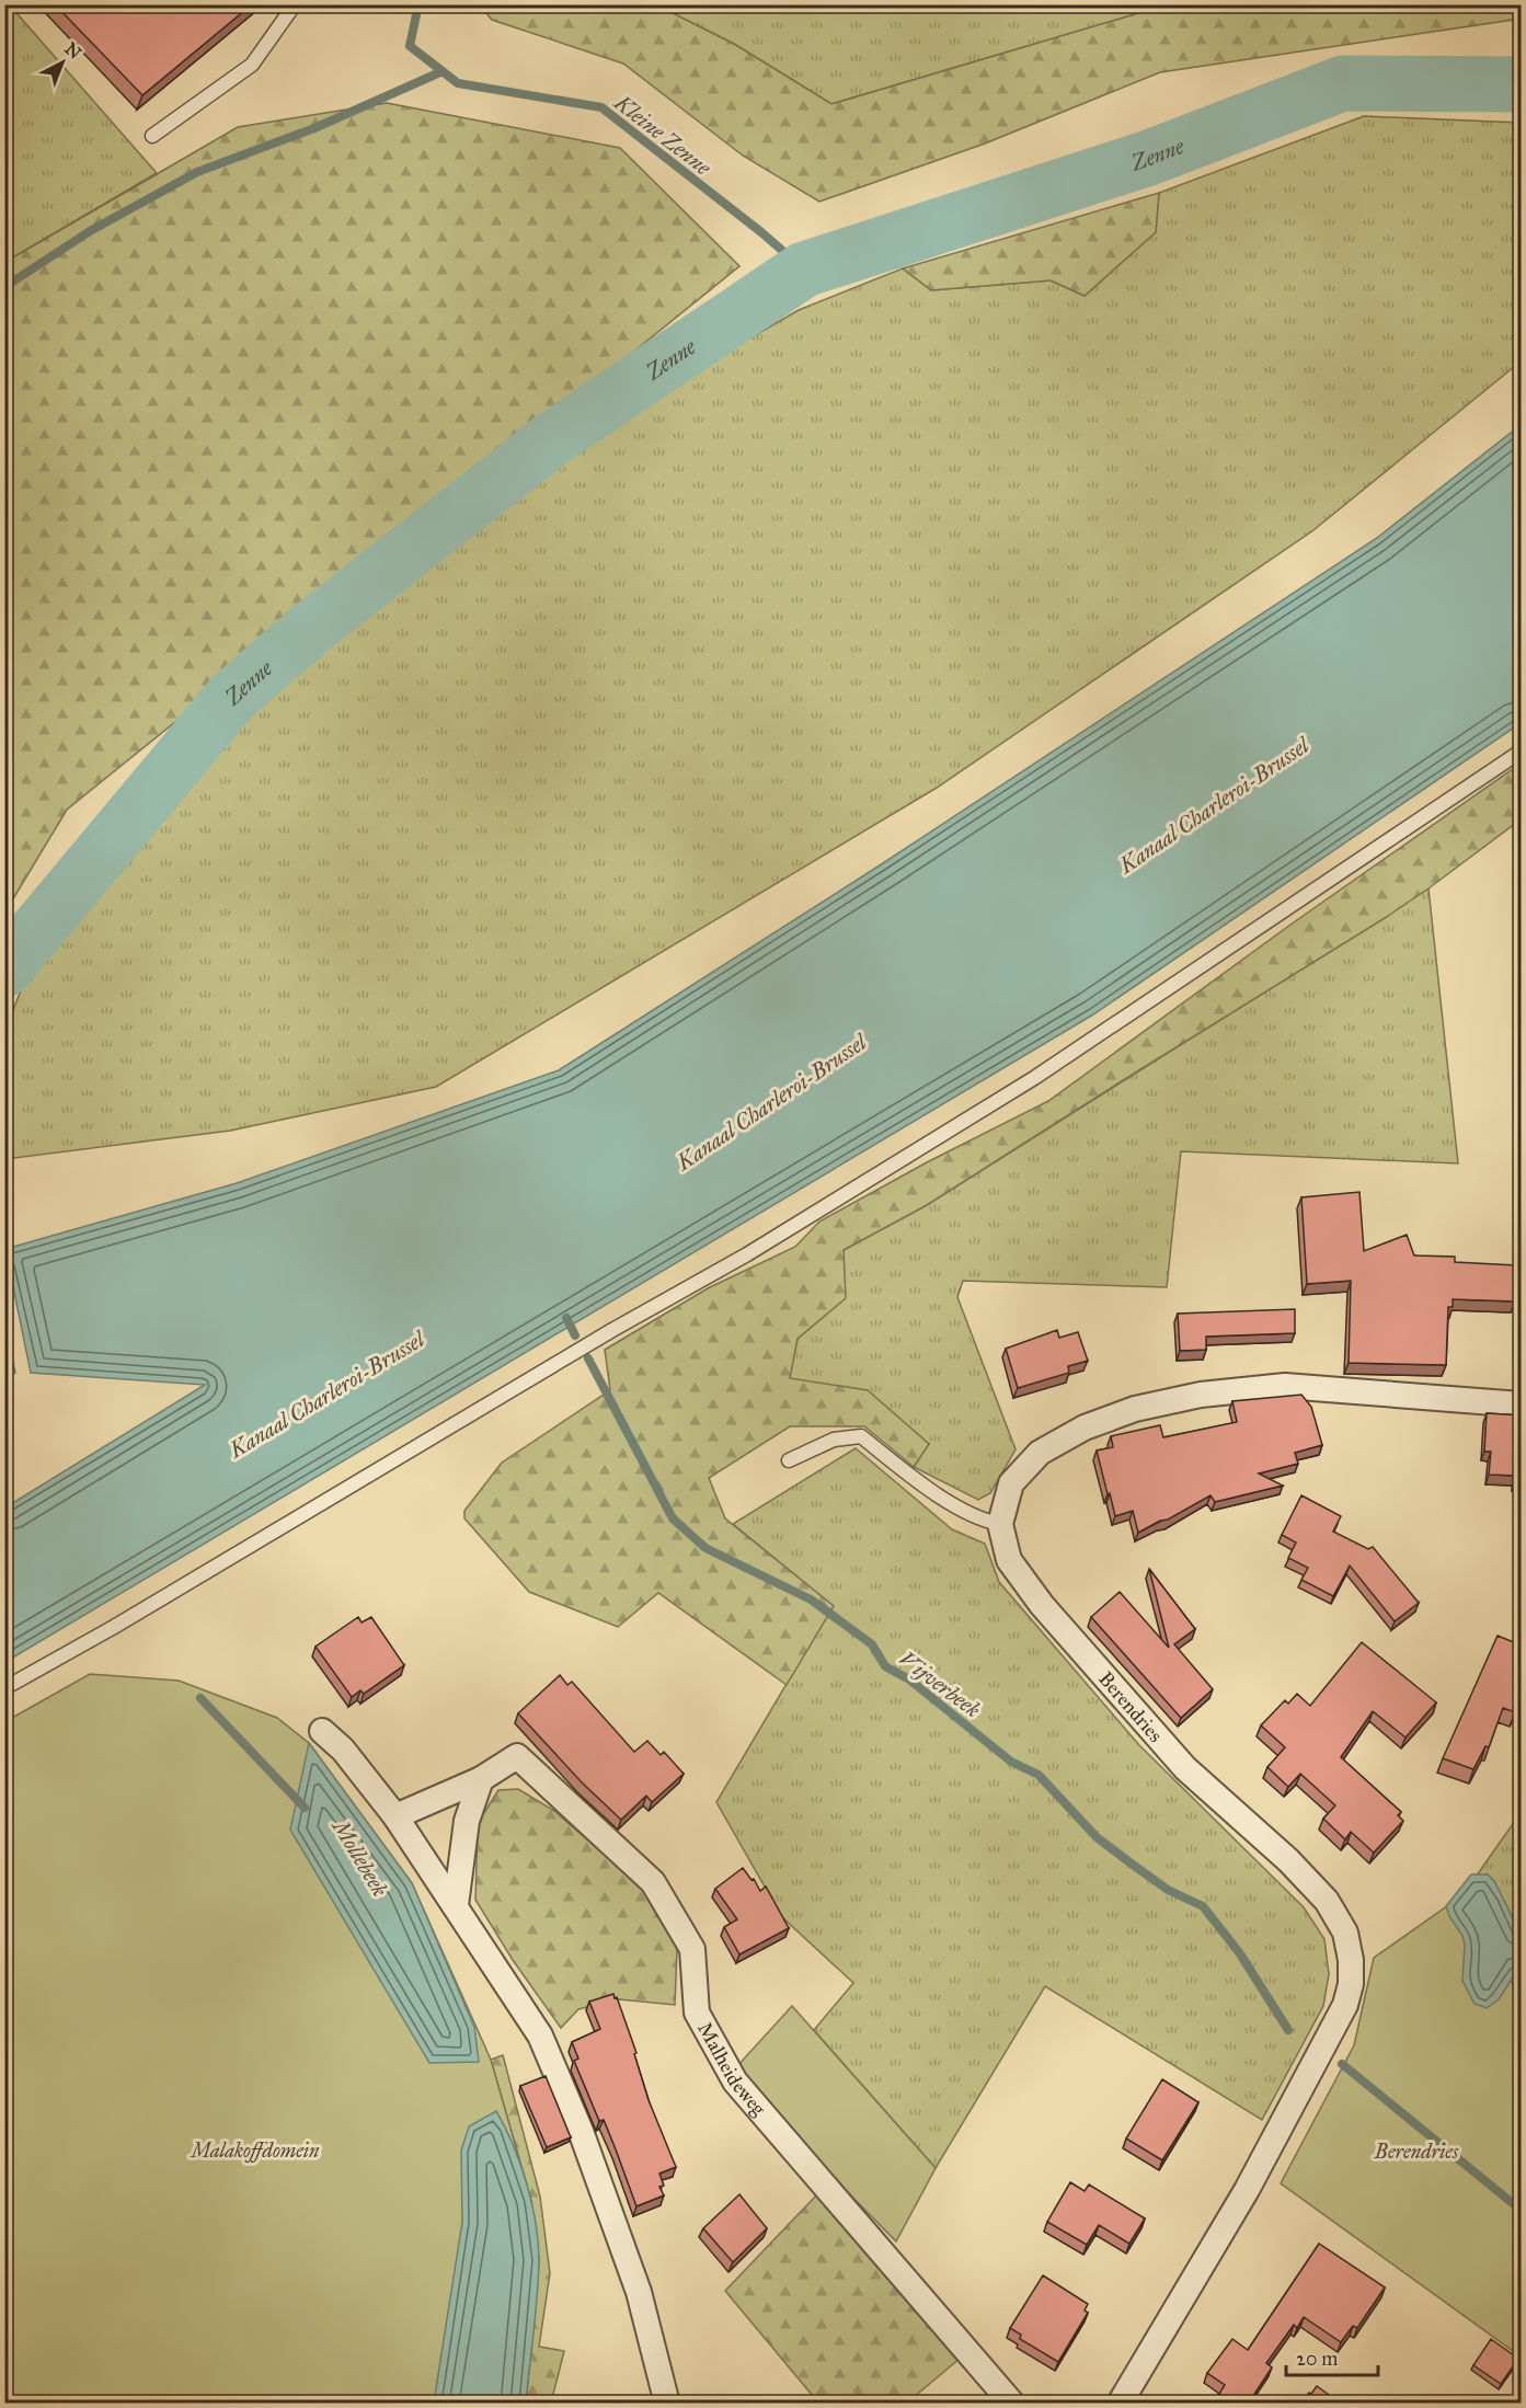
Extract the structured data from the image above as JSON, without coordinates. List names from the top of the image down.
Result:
{
  "streets": {
    "street": ["Berendries", "Malheideweg"]
  },
  "water": [
    "Kleine Zenne",
    "Zenne",
    "Kanaal Charleroi-Brussel",
    "Vijverbeek",
    "Mollebeek"
  ],
  "parks": ["Malakoffdomein", "Berendries"],
  "scale_bar": "20 m",
  "north": "top right"
}
